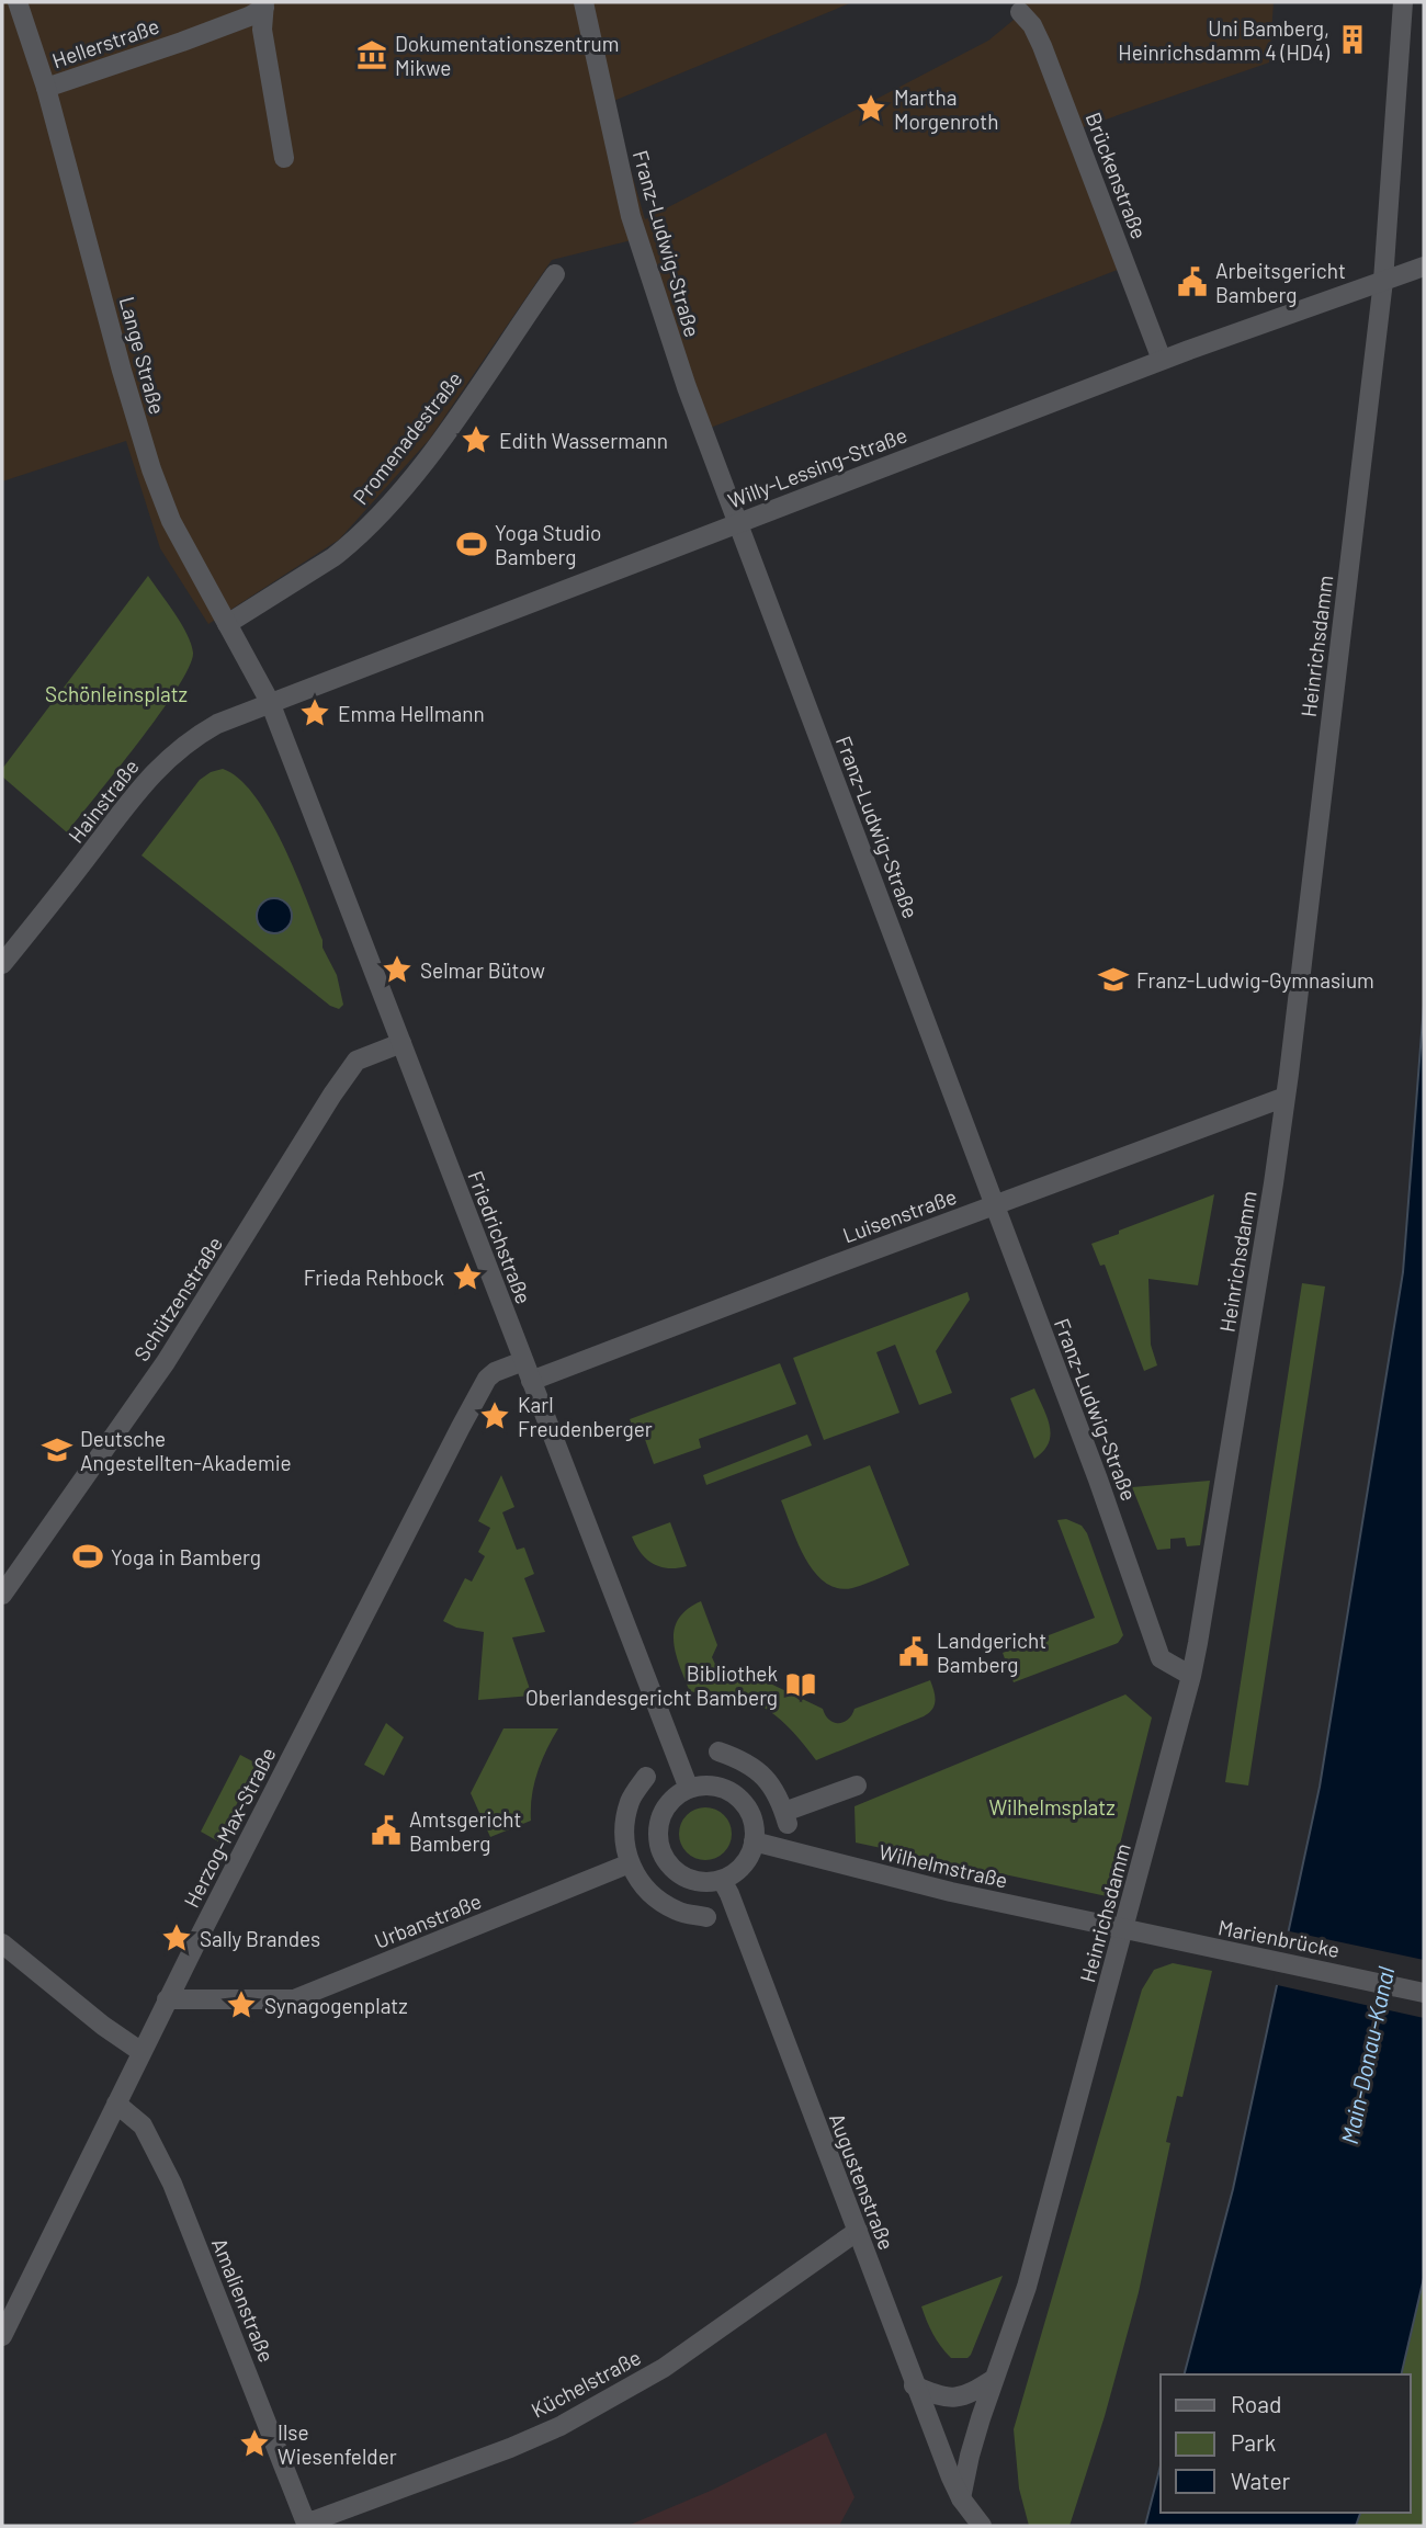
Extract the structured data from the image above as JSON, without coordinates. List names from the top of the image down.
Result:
{
  "streets": {
    "street": [
      "Hellerstraße",
      "Brückenstraße",
      "Franz-Ludwig-Straße",
      "Lange Straße",
      "Promenadestraße",
      "Willy-Lessing-Straße",
      "Heinrichsdamm",
      "Hainstraße",
      "Luisenstraße",
      "Friedrichstraße",
      "Schützenstraße",
      "Herzog-Max-Straße",
      "Wilhelmstraße",
      "Urbanstraße",
      "Marienbrücke",
      "Augustenstraße",
      "Amalienstraße",
      "Küchelstraße"
    ]
  },
  "crossings": [
    ["Hellerstraße", "Lange Straße"],
    ["Brückenstraße", "Willy-Lessing-Straße"],
    ["Franz-Ludwig-Straße", "Willy-Lessing-Straße"],
    ["Franz-Ludwig-Straße", "Heinrichsdamm"],
    ["Franz-Ludwig-Straße", "Luisenstraße"],
    ["Lange Straße", "Promenadestraße"],
    ["Lange Straße", "Willy-Lessing-Straße"],
    ["Lange Straße", "Hainstraße"],
    ["Lange Straße", "Friedrichstraße"],
    ["Willy-Lessing-Straße", "Heinrichsdamm"],
    ["Willy-Lessing-Straße", "Hainstraße"],
    ["Willy-Lessing-Straße", "Friedrichstraße"],
    ["Heinrichsdamm", "Luisenstraße"],
    ["Heinrichsdamm", "Wilhelmstraße"],
    ["Heinrichsdamm", "Marienbrücke"],
    ["Heinrichsdamm", "Augustenstraße"],
    ["Hainstraße", "Friedrichstraße"],
    ["Luisenstraße", "Friedrichstraße"],
    ["Friedrichstraße", "Schützenstraße"],
    ["Friedrichstraße", "Herzog-Max-Straße"],
    ["Friedrichstraße", "Wilhelmstraße"],
    ["Friedrichstraße", "Augustenstraße"],
    ["Herzog-Max-Straße", "Urbanstraße"],
    ["Herzog-Max-Straße", "Amalienstraße"],
    ["Wilhelmstraße", "Marienbrücke"],
    ["Wilhelmstraße", "Augustenstraße"],
    ["Augustenstraße", "Küchelstraße"],
    ["Amalienstraße", "Küchelstraße"]
  ],
  "water": ["Main-Donau-Kanal"],
  "parks": ["Schönleinsplatz", "Wilhelmsplatz"],
  "places": {
    "building": ["Uni Bamberg, Heinrichsdamm 4 (HD4)"],
    "museum": ["Dokumentationszentrum Mikwe"],
    "place": [
      "Martha Morgenroth",
      "Edith Wassermann",
      "Emma Hellmann",
      "Selmar Bütow",
      "Frieda Rehbock",
      "Karl Freudenberger",
      "Sally Brandes",
      "Synagogenplatz",
      "Ilse Wiesenfelder"
    ],
    "public building": ["Arbeitsgericht Bamberg", "Landgericht Bamberg", "Amtsgericht Bamberg"],
    "sports": ["Yoga Studio Bamberg", "Yoga in Bamberg"],
    "school or university": ["Franz-Ludwig-Gymnasium", "Deutsche Angestellten-Akademie"],
    "library": ["Bibliothek Oberlandesgericht Bamberg"]
  },
  "legend": ["Road", "Park", "Water"]
}
